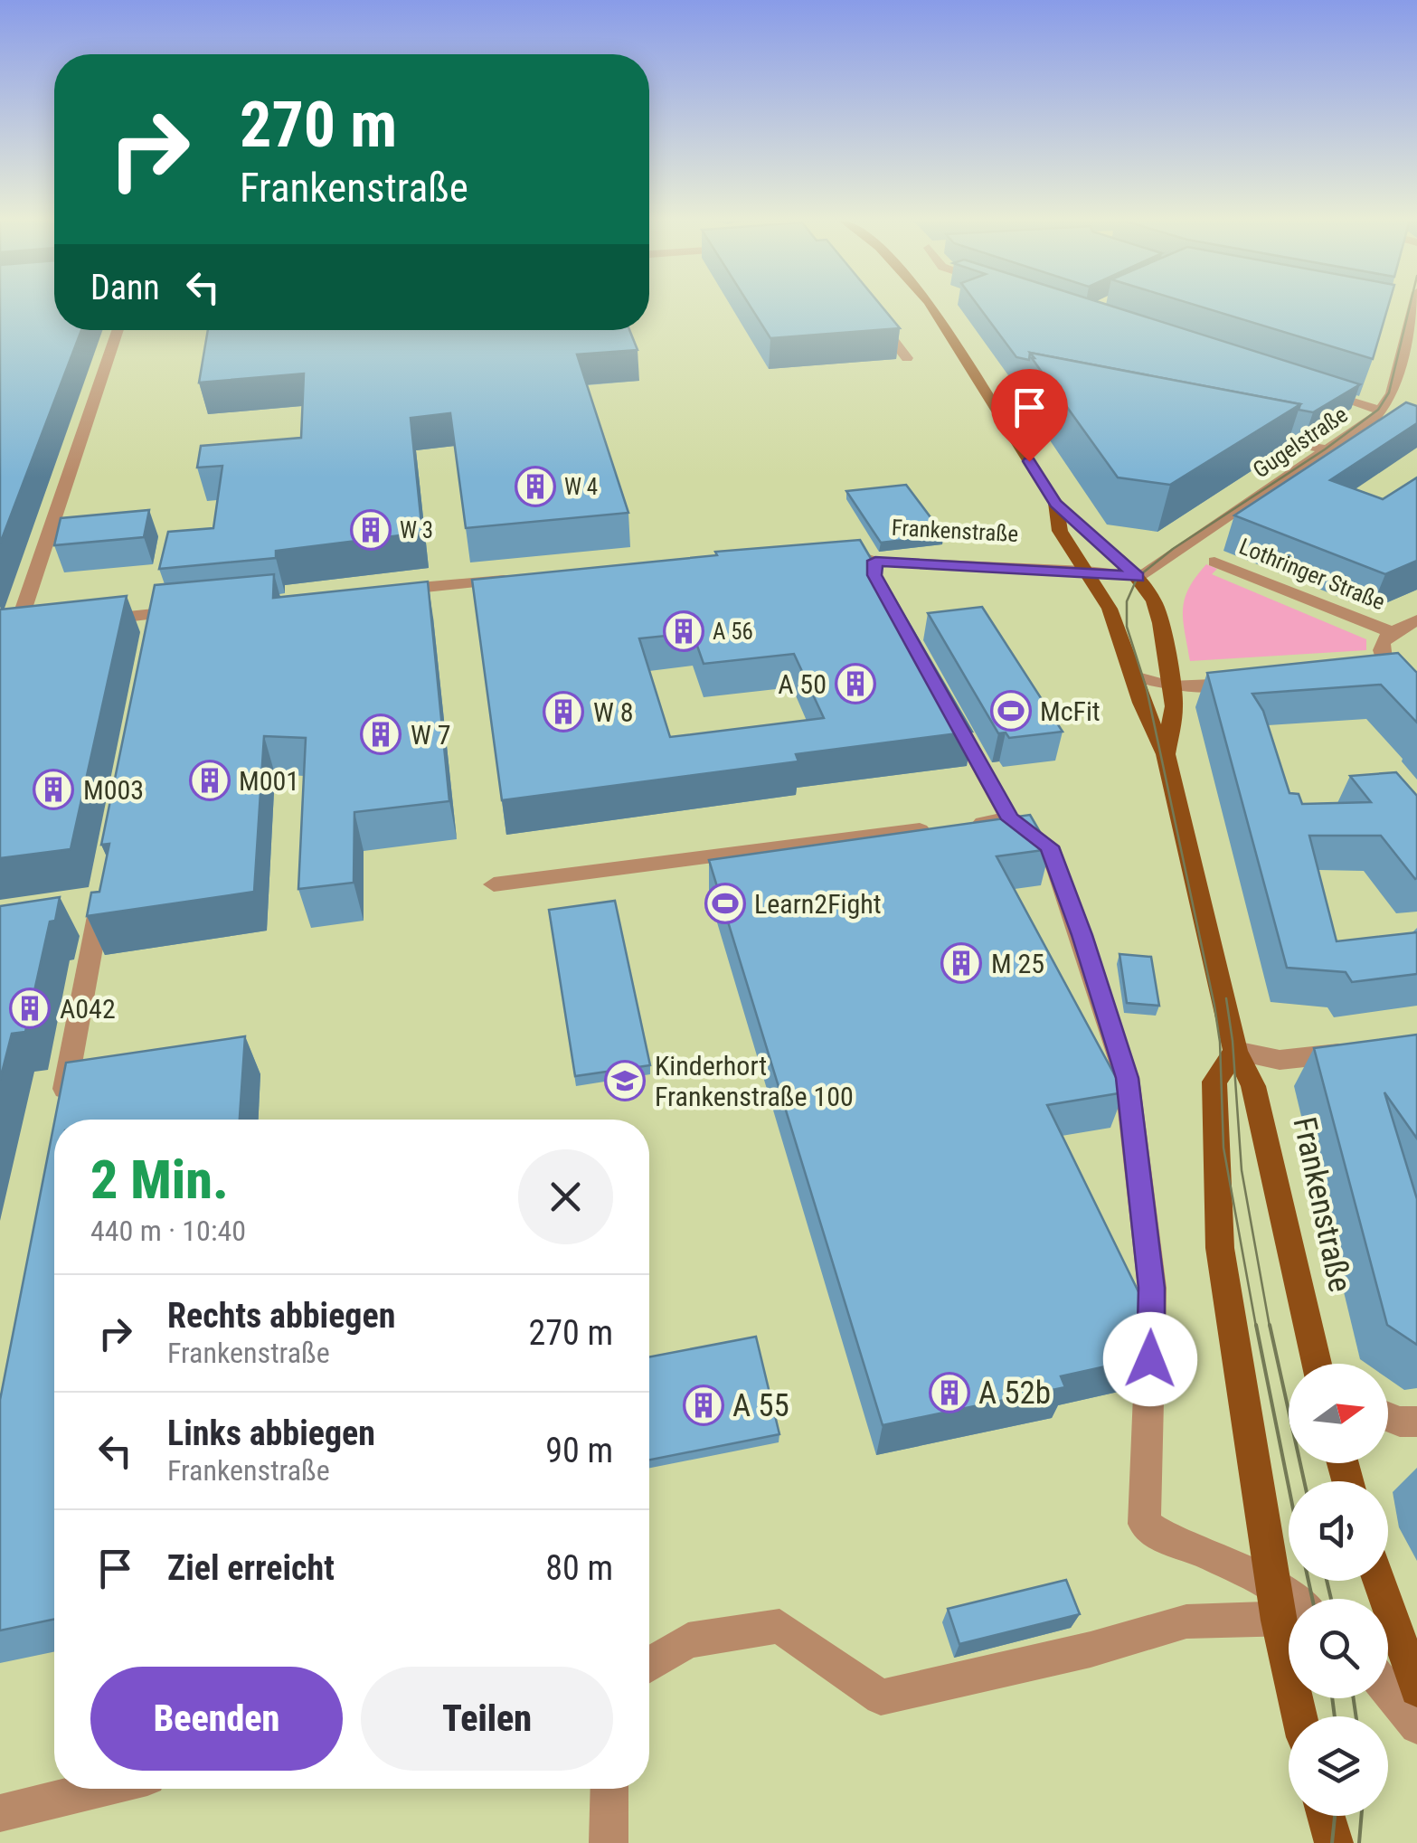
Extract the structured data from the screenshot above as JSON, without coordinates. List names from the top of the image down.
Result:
{
  "streets": {
    "main road": ["Frankenstraße"],
    "street": ["Gugelstraße", "Lothringer Straße"]
  },
  "crossings": [
    ["Gugelstraße", "Frankenstraße"]
  ],
  "places": {
    "building": [
      "W 4",
      "W 3",
      "A 56",
      "A 50",
      "W 8",
      "W 7",
      "M001",
      "M003",
      "M 25",
      "A042",
      "A 52b",
      "A 55"
    ],
    "sports": ["McFit", "Learn2Fight"],
    "school or university": ["Kinderhort Frankenstraße 100"]
  },
  "north": "right",
  "page": {
    "turn": ["270 m", "Frankenstraße"],
    "then": "Dann",
    "heading": ["2 Min.", "440 m · 10:40"],
    "list": [
      {
        "name": "Rechts abbiegen",
        "note": "Frankenstraße",
        "value": "270 m"
      },
      {
        "name": "Links abbiegen",
        "note": "Frankenstraße",
        "value": "90 m"
      },
      {
        "name": "Ziel erreicht",
        "value": "80 m"
      }
    ],
    "buttons": ["Beenden", "Teilen"]
  }
}
